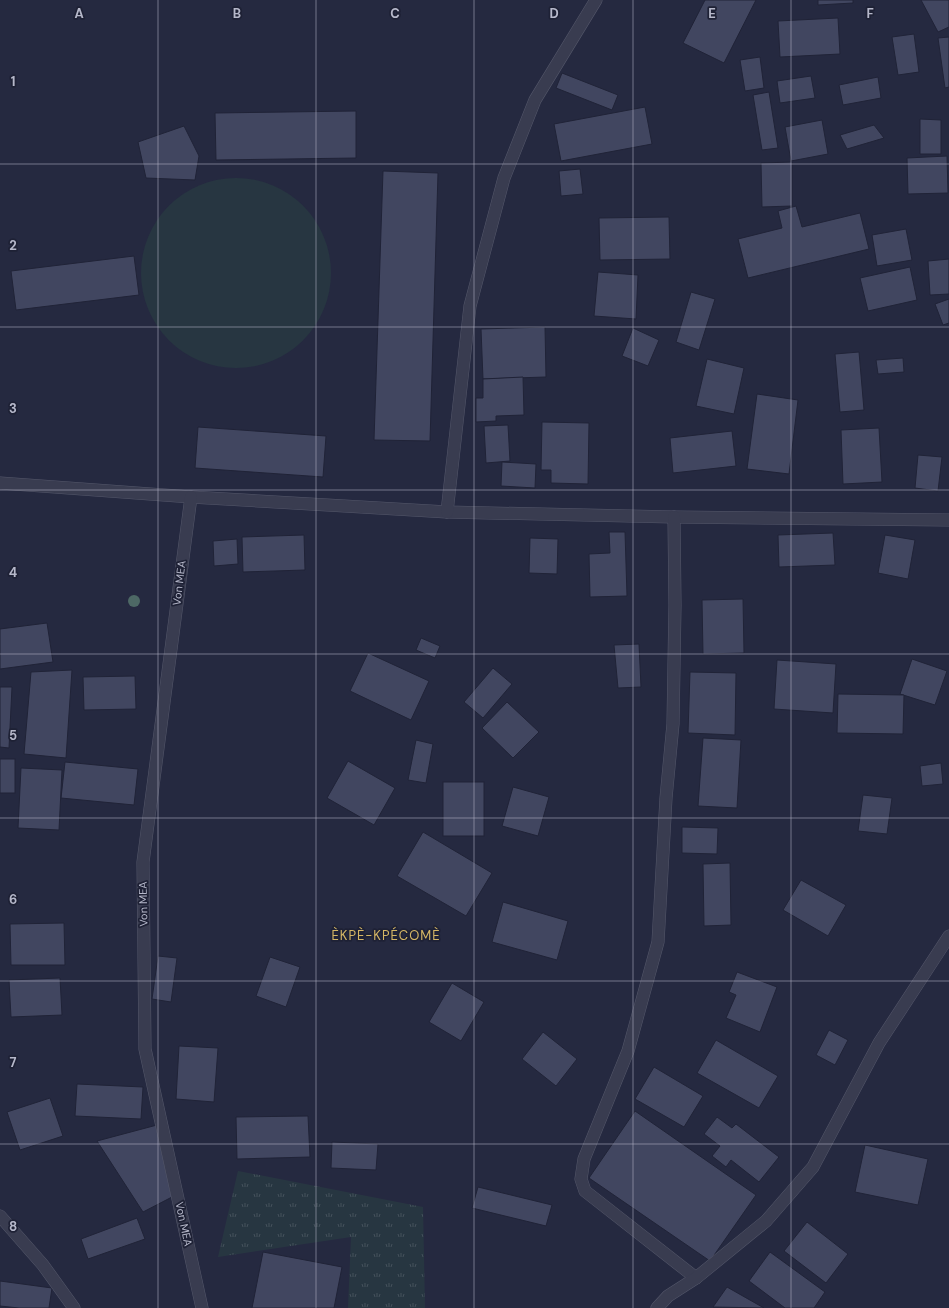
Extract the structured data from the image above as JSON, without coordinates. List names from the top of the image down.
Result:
{
  "streets": {
    "street": ["Von MEA"]
  },
  "districts": ["ÈKPÈ-KPÉCOMÈ"],
  "grid": {
    "columns": [
      "A",
      "B",
      "C",
      "D",
      "E",
      "F"
    ],
    "rows": [
      "1",
      "2",
      "3",
      "4",
      "5",
      "6",
      "7",
      "8"
    ]
  }
}
